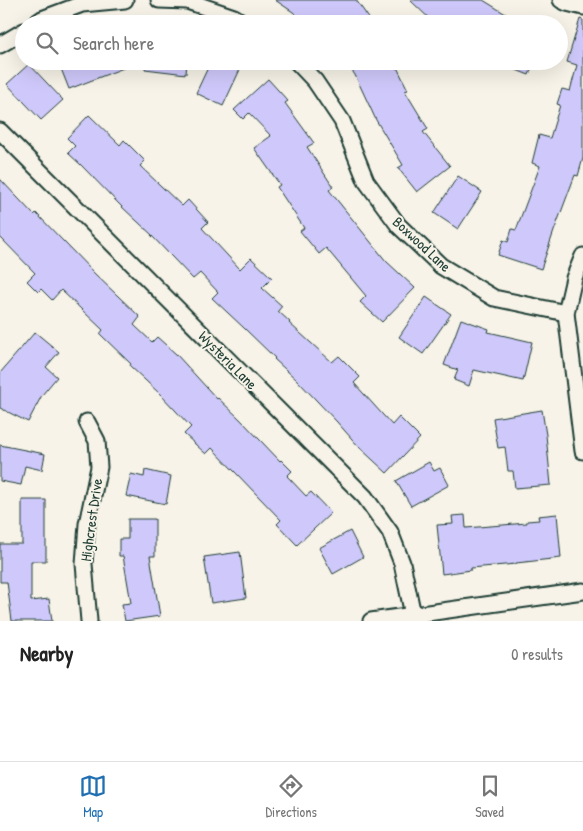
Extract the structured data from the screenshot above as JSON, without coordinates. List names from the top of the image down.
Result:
{
  "streets": {
    "street": ["Boxwood Lane", "Wysteria Lane", "Highcrest Drive"]
  },
  "page": {
    "search": "Search here",
    "heading": ["Nearby", "0 results"],
    "nav": ["Map", "Directions", "Saved"]
  }
}
